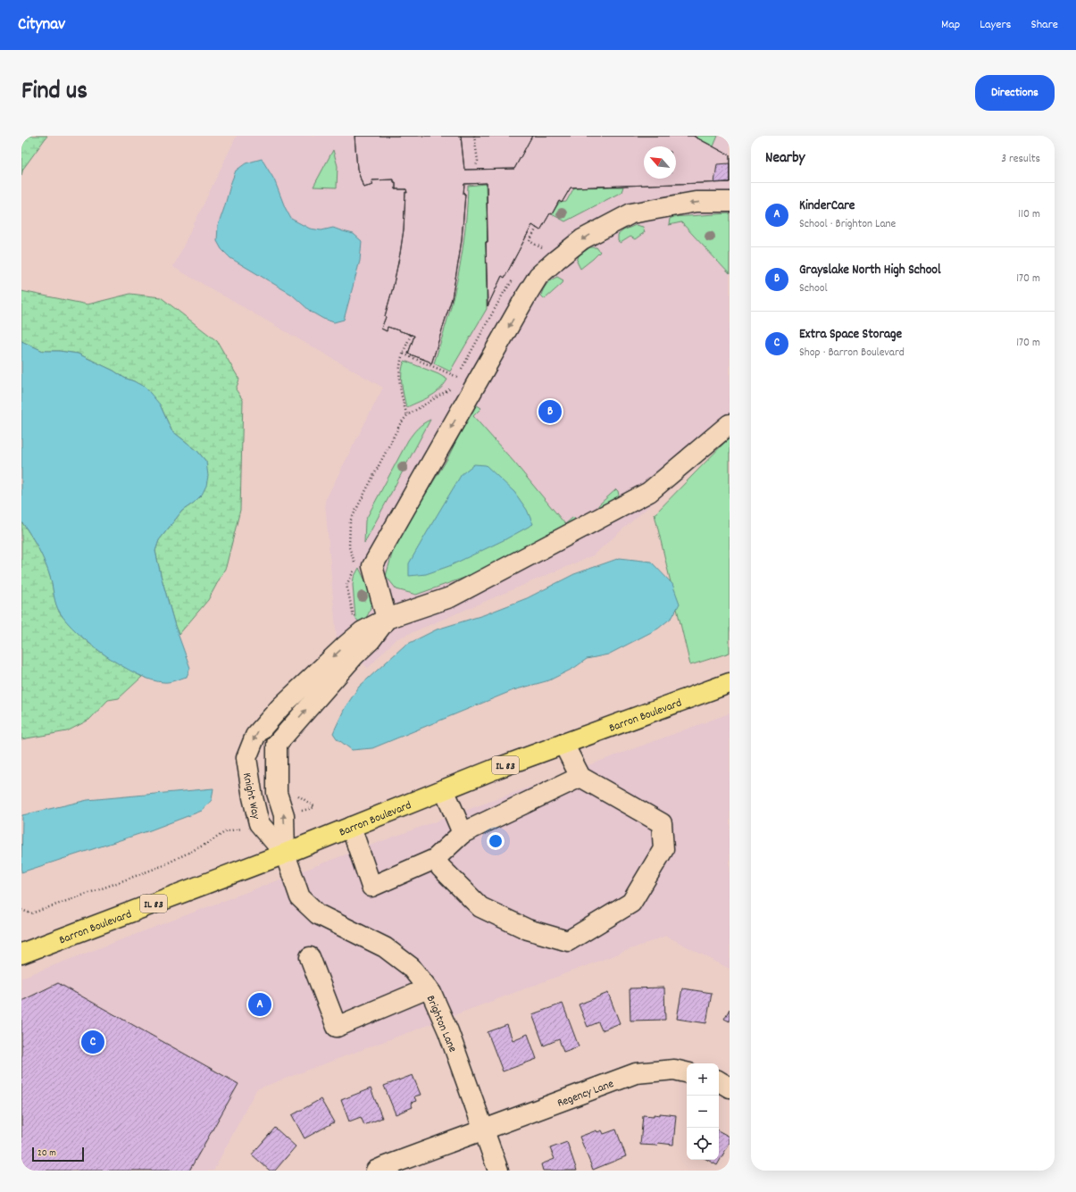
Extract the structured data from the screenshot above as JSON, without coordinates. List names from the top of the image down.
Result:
{
  "streets": {
    "main road": ["Barron Boulevard", "IL 83"],
    "street": ["Knight Way", "Brighton Lane", "Regency Lane"]
  },
  "crossings": [
    ["Barron Boulevard", "Knight Way"],
    ["Barron Boulevard", "Brighton Lane"],
    ["Knight Way", "Brighton Lane"],
    ["Brighton Lane", "Regency Lane"]
  ],
  "scale_bar": "20 m",
  "north": "top left",
  "page": {
    "header": "Citynav",
    "nav": ["Map", "Layers", "Share"],
    "title": "Find us",
    "buttons": "Directions",
    "heading": ["Nearby", "3 results"],
    "list": [
      {
        "mark": "A",
        "name": "KinderCare",
        "note": "School · Brighton Lane",
        "value": "110 m"
      },
      {
        "mark": "B",
        "name": "Grayslake North High School",
        "note": "School",
        "value": "170 m"
      },
      {
        "mark": "C",
        "name": "Extra Space Storage",
        "note": "Shop · Barron Boulevard",
        "value": "170 m"
      }
    ],
    "pins": ["B", "A", "C"],
    "map_buttons": ["+", "−"],
    "scale": "20 m"
  }
}
